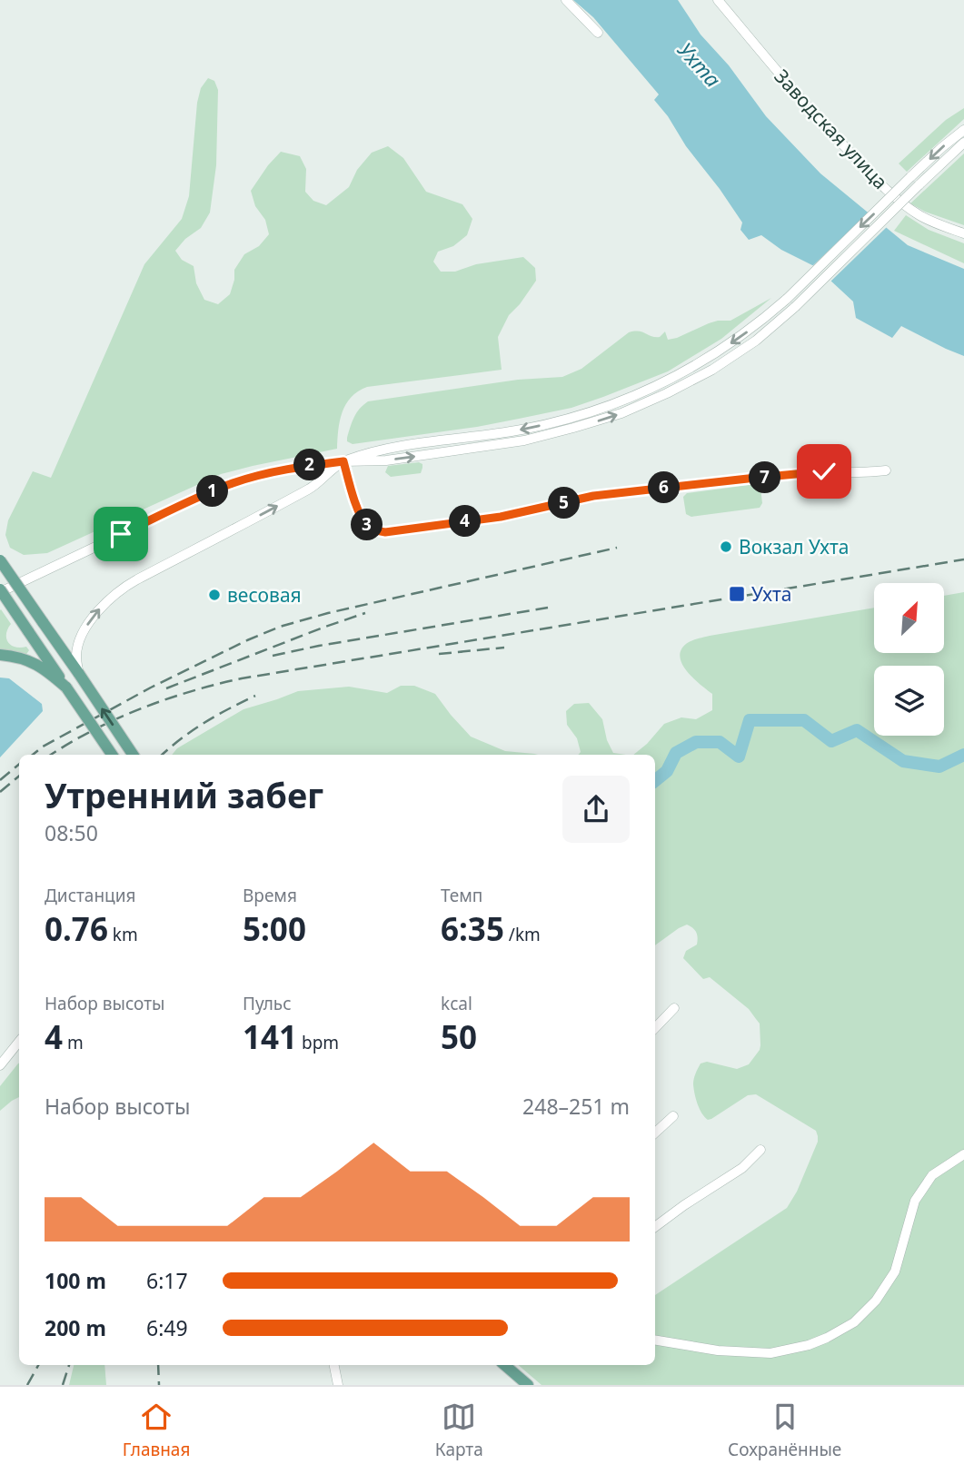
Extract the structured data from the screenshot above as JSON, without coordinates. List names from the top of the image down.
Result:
{
  "streets": {
    "street": ["Заводская улица"]
  },
  "water": ["Ухта"],
  "places": {
    "other": ["Вокзал Ухта", "весовая"],
    "transit": ["Ухта"]
  },
  "north": "top right",
  "page": {
    "pins": [
      "2",
      "7",
      "6",
      "1",
      "5",
      "4",
      "3"
    ],
    "heading": ["Утренний забег", "08:50"],
    "stats": [
      ["Дистанция", "0.76 km"],
      ["Время", "5:00"],
      ["Темп", "6:35 /km"],
      ["Набор высоты", "4 m"],
      ["Пульс", "141 bpm"],
      ["kcal", "50"]
    ],
    "chart": ["Набор высоты", "248–251 m"],
    "list": [
      {
        "name": "100 m",
        "note": "6:17"
      },
      {
        "name": "200 m",
        "note": "6:49"
      }
    ],
    "tabs": ["Главная", "Карта", "Сохранённые"]
  }
}
